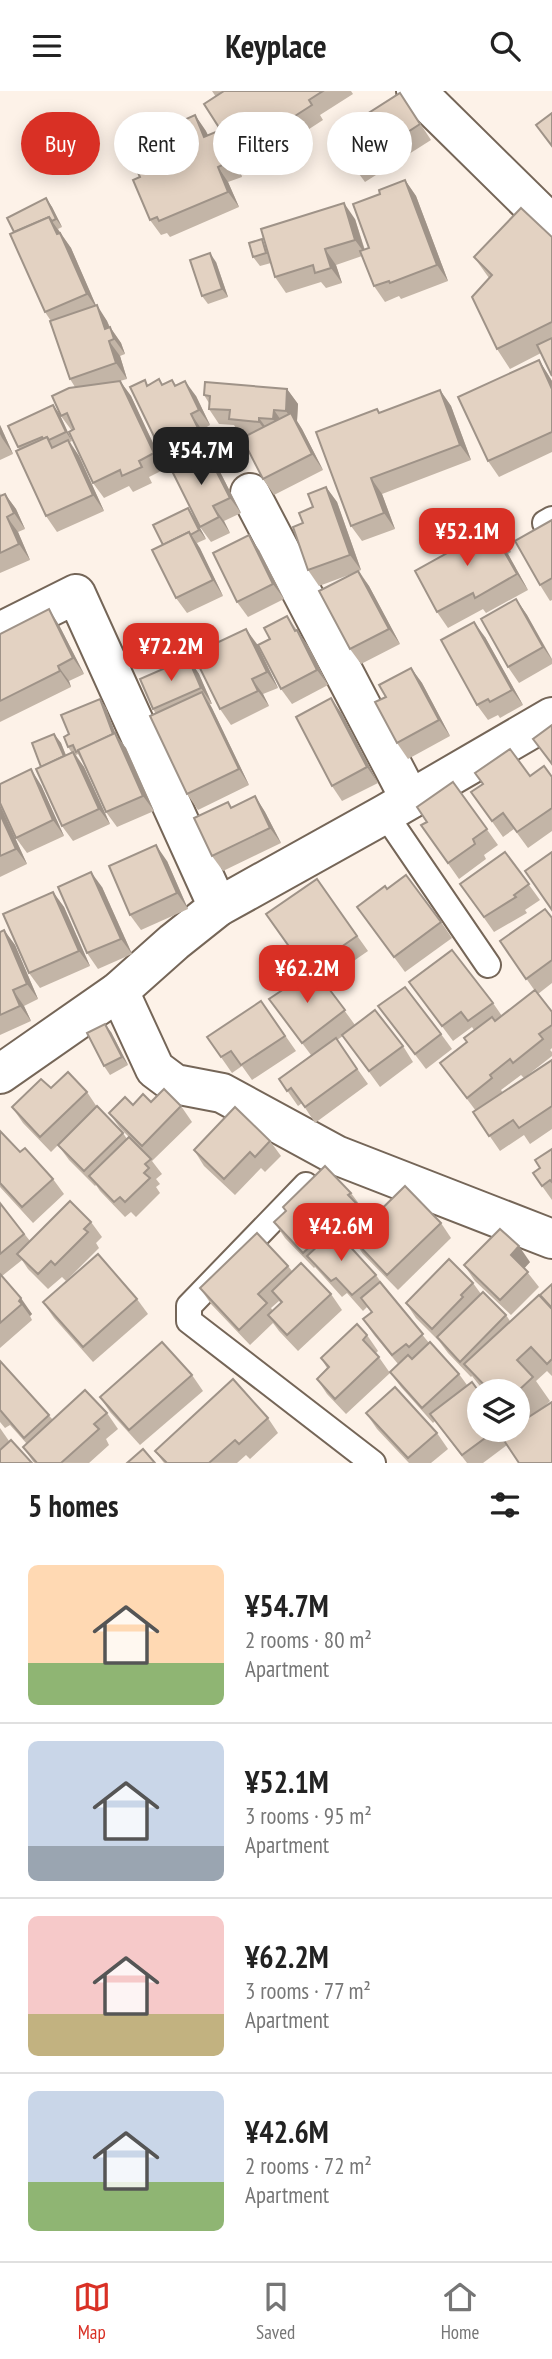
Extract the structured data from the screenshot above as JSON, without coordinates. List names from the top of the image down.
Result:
{
  "page": {
    "header": "Keyplace",
    "chip": [
      "Buy",
      "Rent",
      "Filters",
      "New"
    ],
    "price": [
      "¥54.7M",
      "¥52.1M",
      "¥72.2M",
      "¥62.2M",
      "¥42.6M"
    ],
    "heading": "5 homes",
    "list": [
      {
        "name": "¥54.7M",
        "note": "2 rooms · 80 m² · Apartment"
      },
      {
        "name": "¥52.1M",
        "note": "3 rooms · 95 m² · Apartment"
      },
      {
        "name": "¥62.2M",
        "note": "3 rooms · 77 m² · Apartment"
      },
      {
        "name": "¥42.6M",
        "note": "2 rooms · 72 m² · Apartment"
      }
    ],
    "tabs": ["Map", "Saved", "Home"]
  }
}
